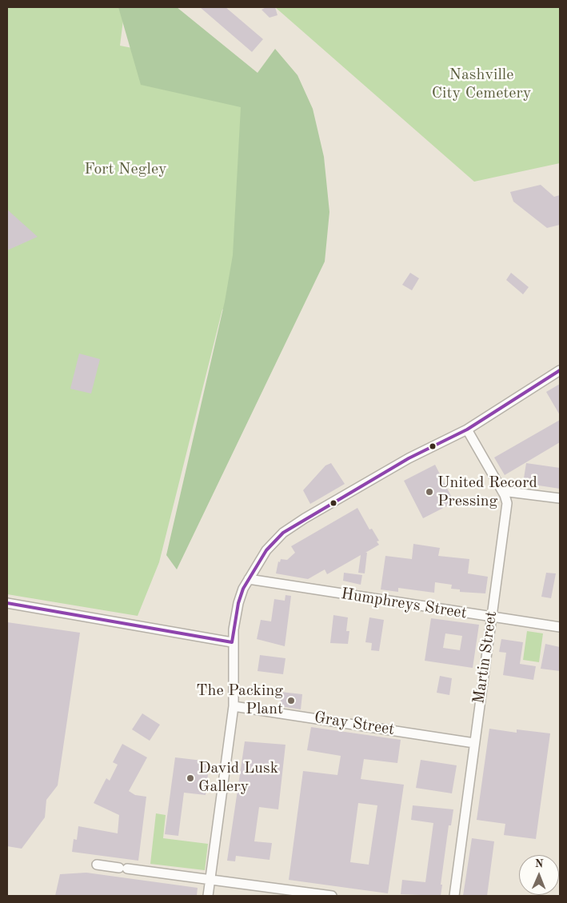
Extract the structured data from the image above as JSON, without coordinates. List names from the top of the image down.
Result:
{
  "streets": {
    "street": ["Humphreys Street", "Martin Street", "Gray Street"]
  },
  "crossings": [
    ["Humphreys Street", "Martin Street"],
    ["Martin Street", "Gray Street"]
  ],
  "parks": ["Nashville City Cemetery", "Fort Negley"],
  "places": ["United Record Pressing", "The Packing Plant", "David Lusk Gallery"],
  "north": "top"
}
